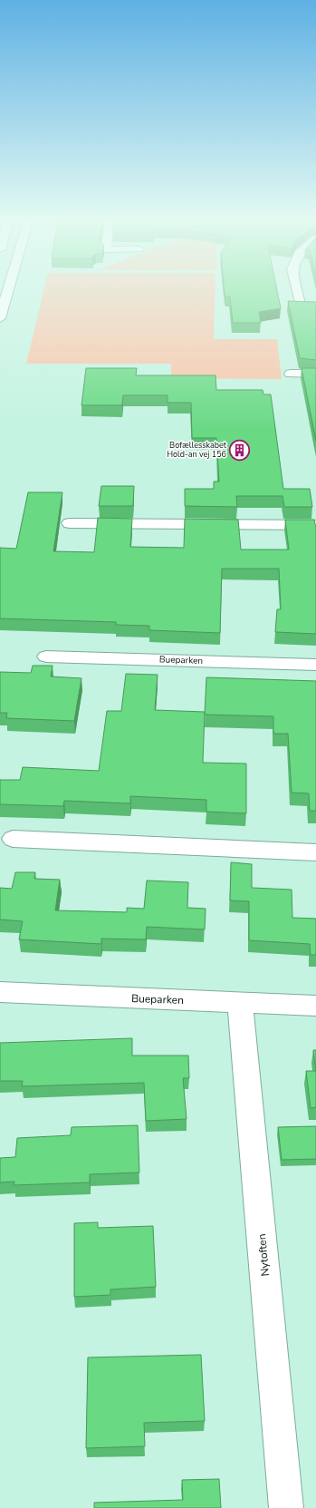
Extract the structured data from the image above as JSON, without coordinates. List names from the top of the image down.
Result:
{
  "streets": {
    "street": ["Bueparken", "Nytoften"]
  },
  "crossings": [
    ["Bueparken", "Nytoften"]
  ],
  "places": {
    "building": ["Bofællesskabet Hold-an vej 156"]
  }
}
